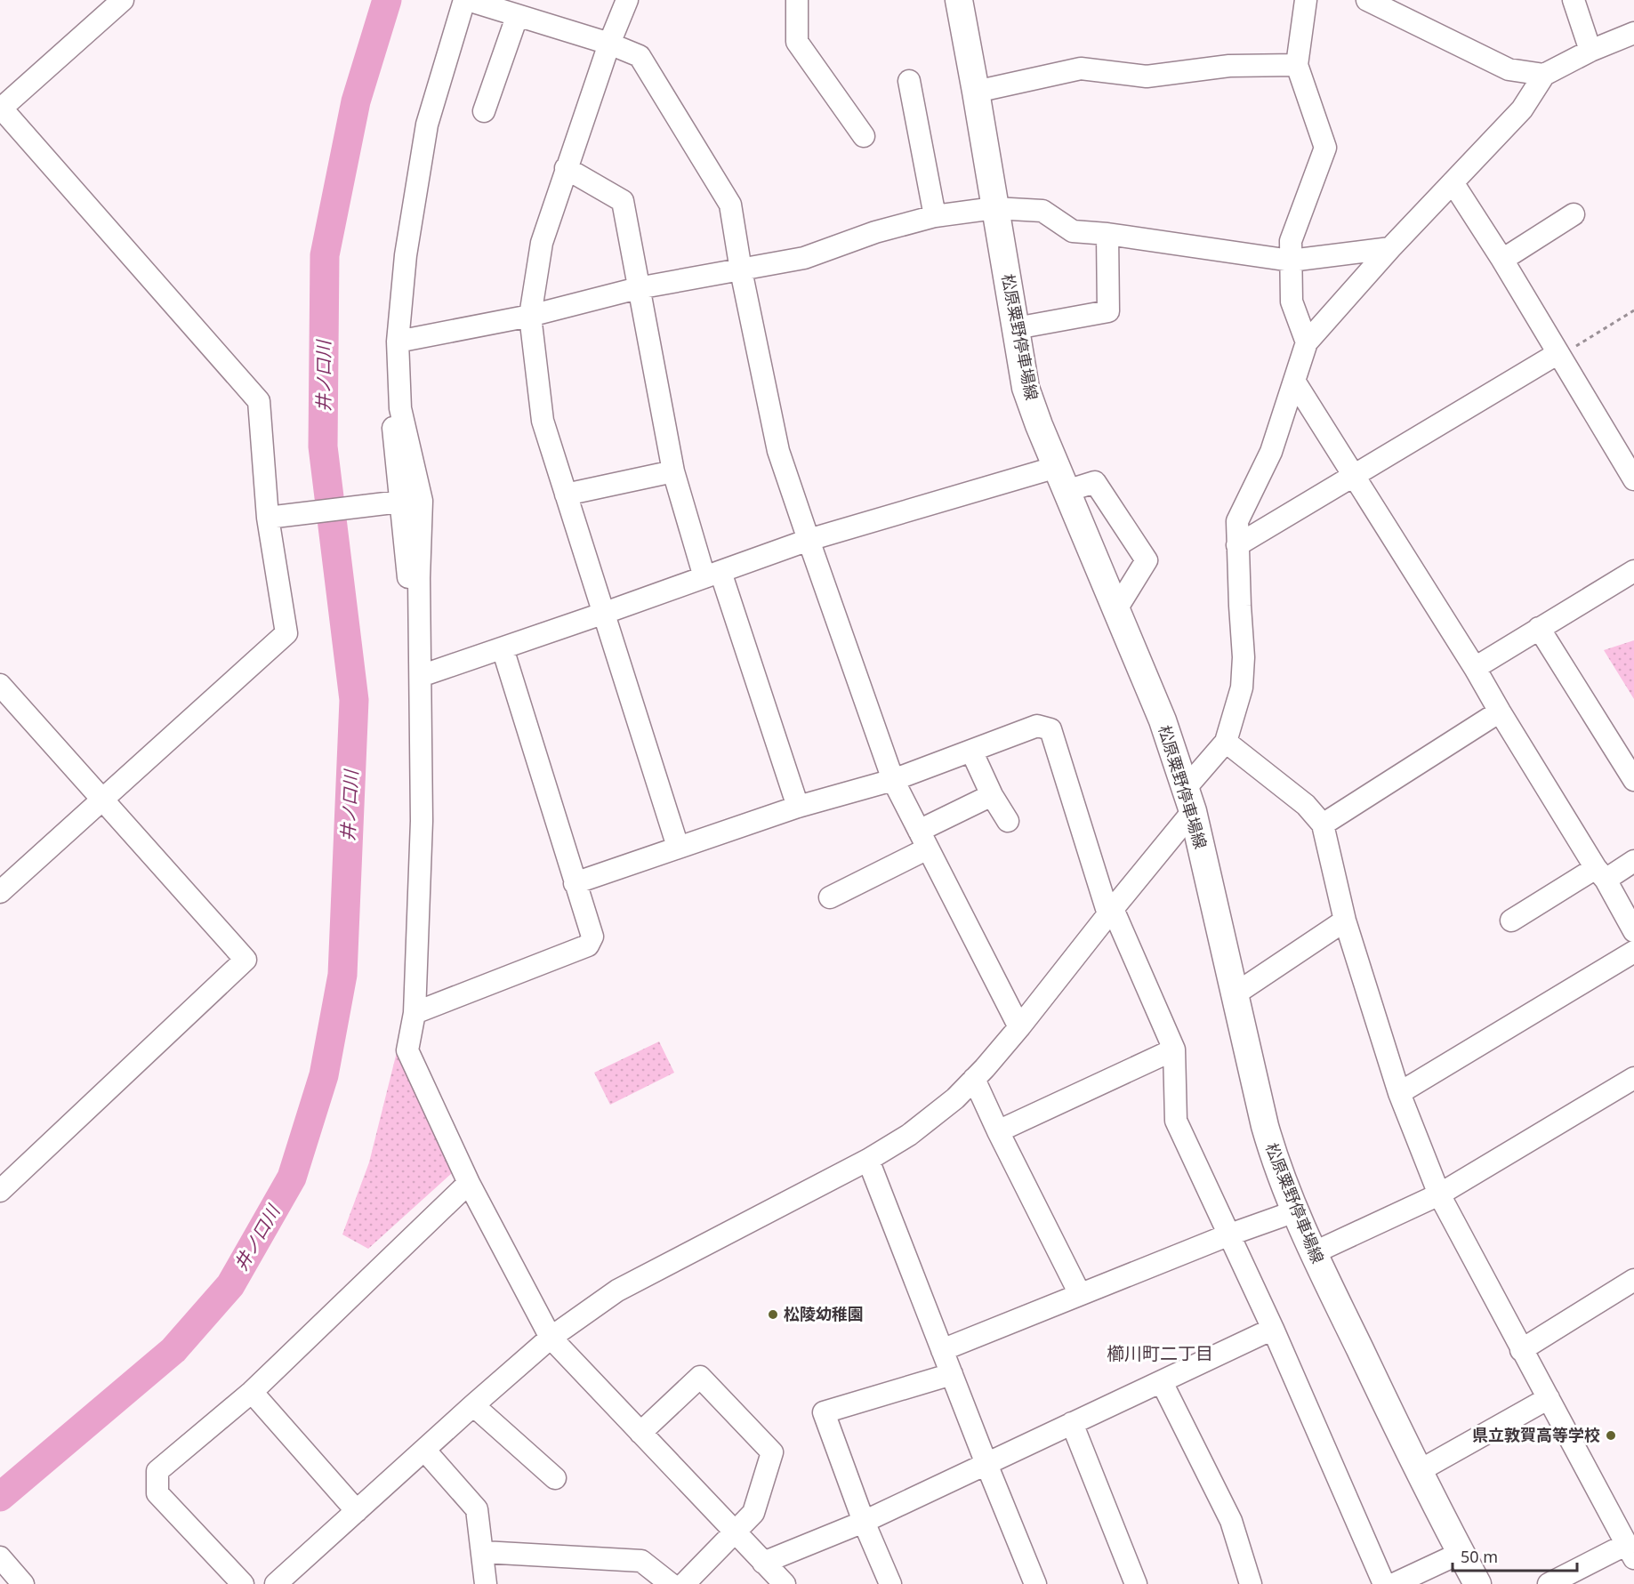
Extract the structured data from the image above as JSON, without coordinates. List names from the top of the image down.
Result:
{
  "streets": {
    "main road": ["松原粟野停車場線"]
  },
  "districts": ["櫛川町二丁目"],
  "water": ["井ノ口川"],
  "places": ["松陵幼稚園", "県立敦賀高等学校"],
  "scale_bar": "50 m"
}
